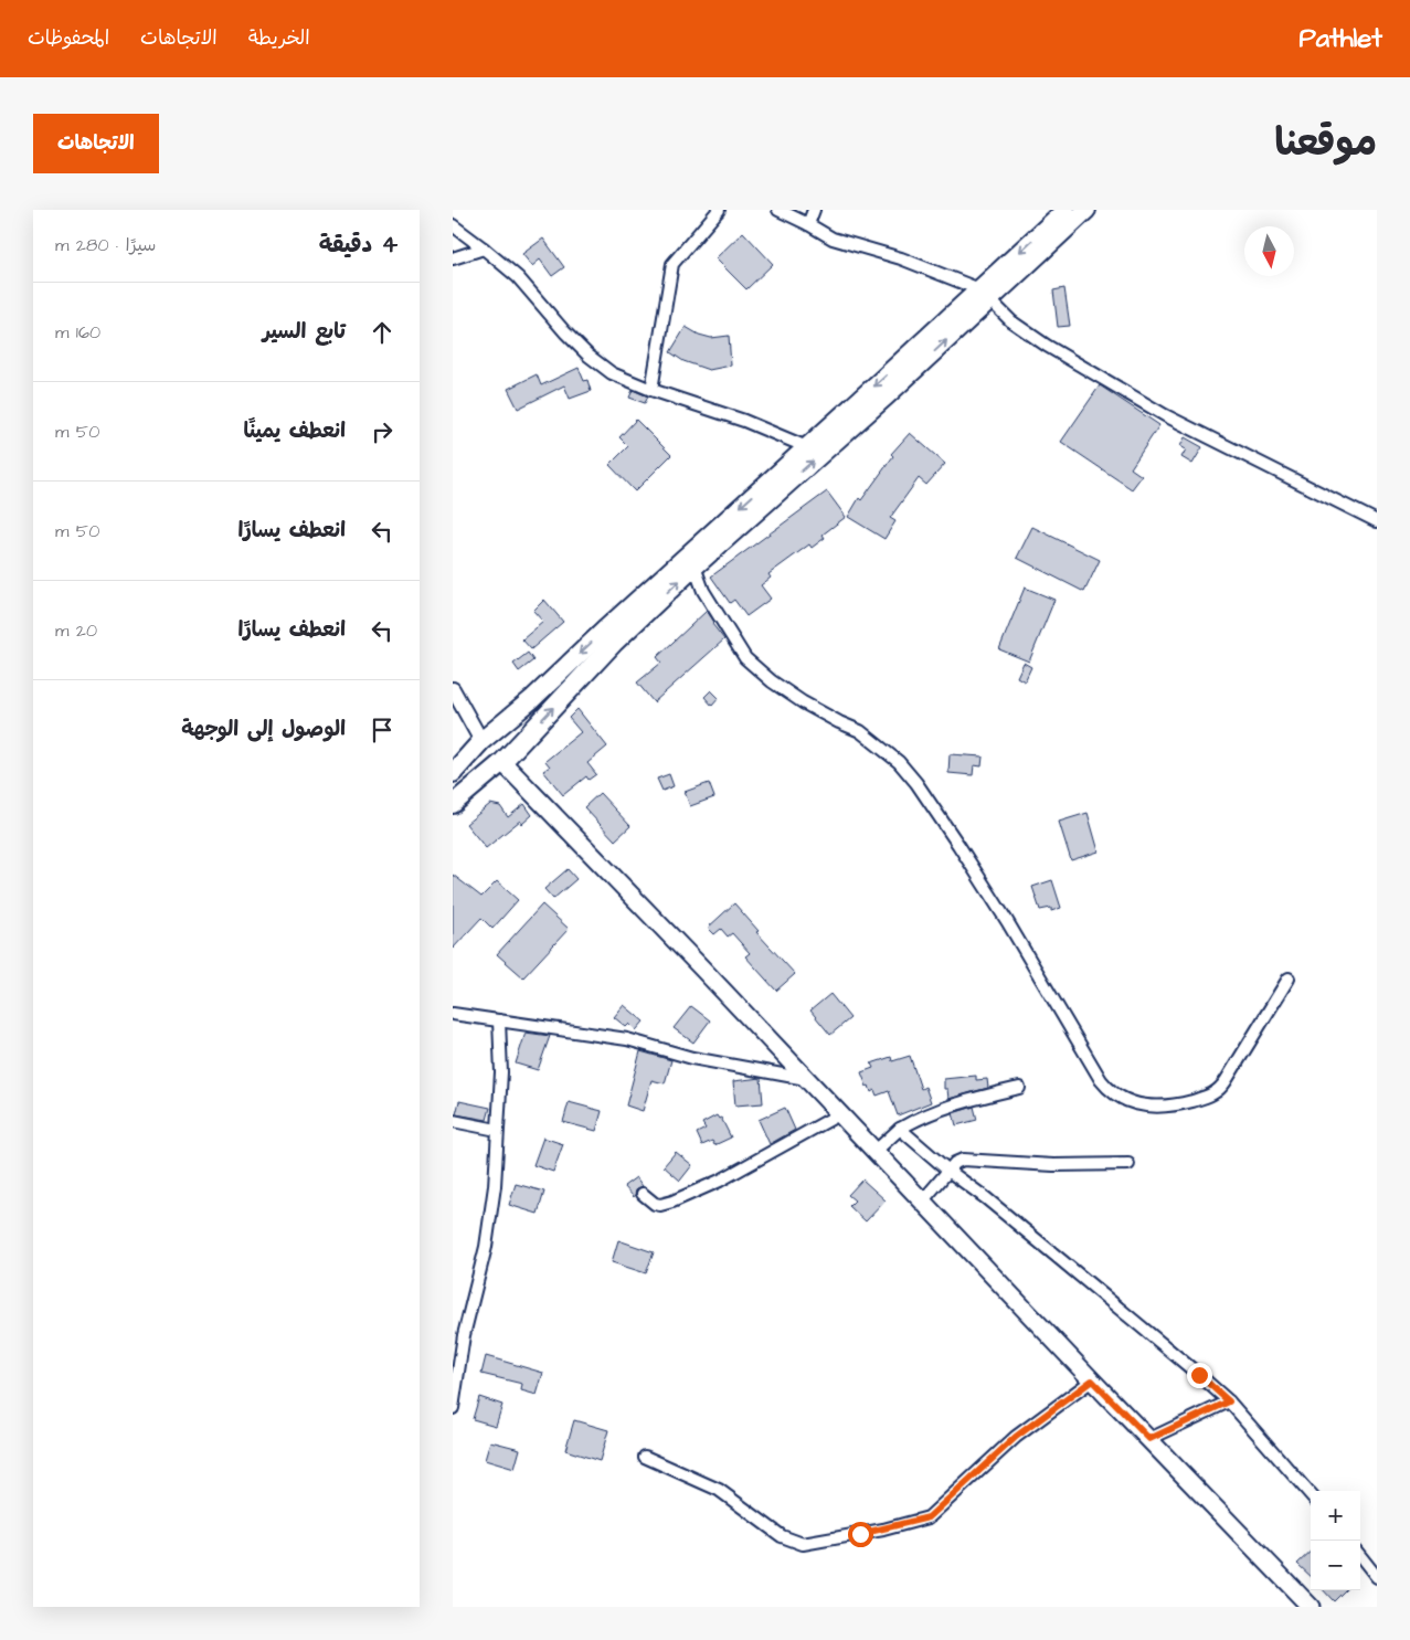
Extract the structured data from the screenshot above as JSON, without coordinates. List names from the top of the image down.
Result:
{
  "north": "bottom",
  "page": {
    "header": "Pathlet",
    "nav": ["الخريطة", "الاتجاهات", "المحفوظات"],
    "title": "موقعنا",
    "buttons": "الاتجاهات",
    "heading": ["4 دقيقة", "سيرًا · 280 m"],
    "list": [
      ["تابع السير", "160 m"],
      ["انعطف يمينًا", "50 m"],
      ["انعطف يسارًا", "50 m"],
      ["انعطف يسارًا", "20 m"],
      "الوصول إلى الوجهة"
    ],
    "map_buttons": ["+", "−"]
  }
}
